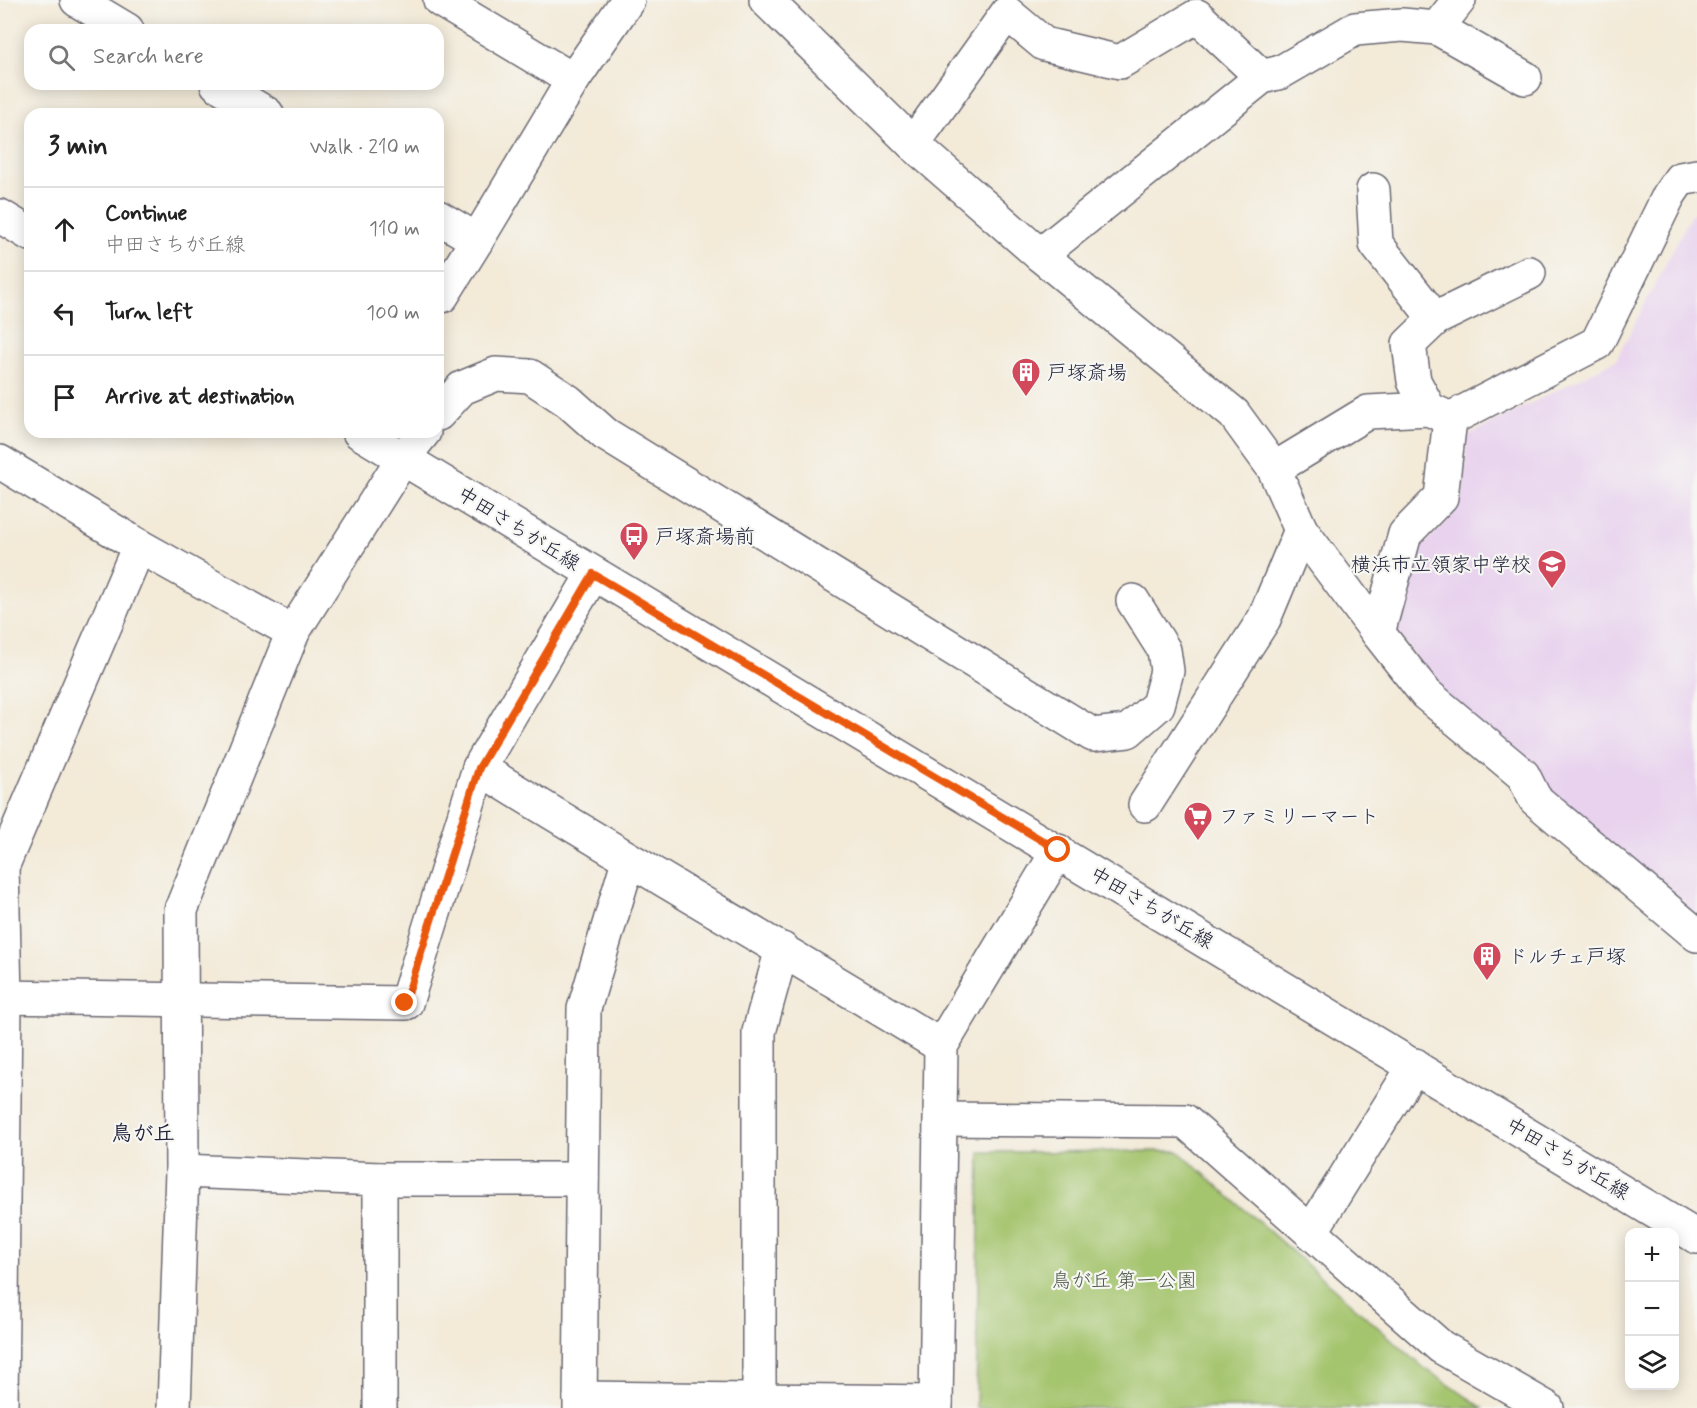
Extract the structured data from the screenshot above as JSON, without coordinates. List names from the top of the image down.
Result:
{
  "streets": {
    "street": ["中田さちが丘線"]
  },
  "districts": ["鳥が丘"],
  "parks": ["鳥が丘 第一公園"],
  "places": {
    "building": ["戸塚斎場", "ドルチェ戸塚"],
    "bus stop": ["戸塚斎場前"],
    "school or university": ["横浜市立領家中学校"],
    "supermarket": ["ファミリーマート"]
  },
  "page": {
    "search": "Search here",
    "heading": ["3 min", "Walk · 210 m"],
    "list": [
      ["Continue", "中田さちが丘線", "110 m"],
      ["Turn left", "100 m"],
      "Arrive at destination"
    ],
    "map_buttons": ["+", "−"]
  }
}
